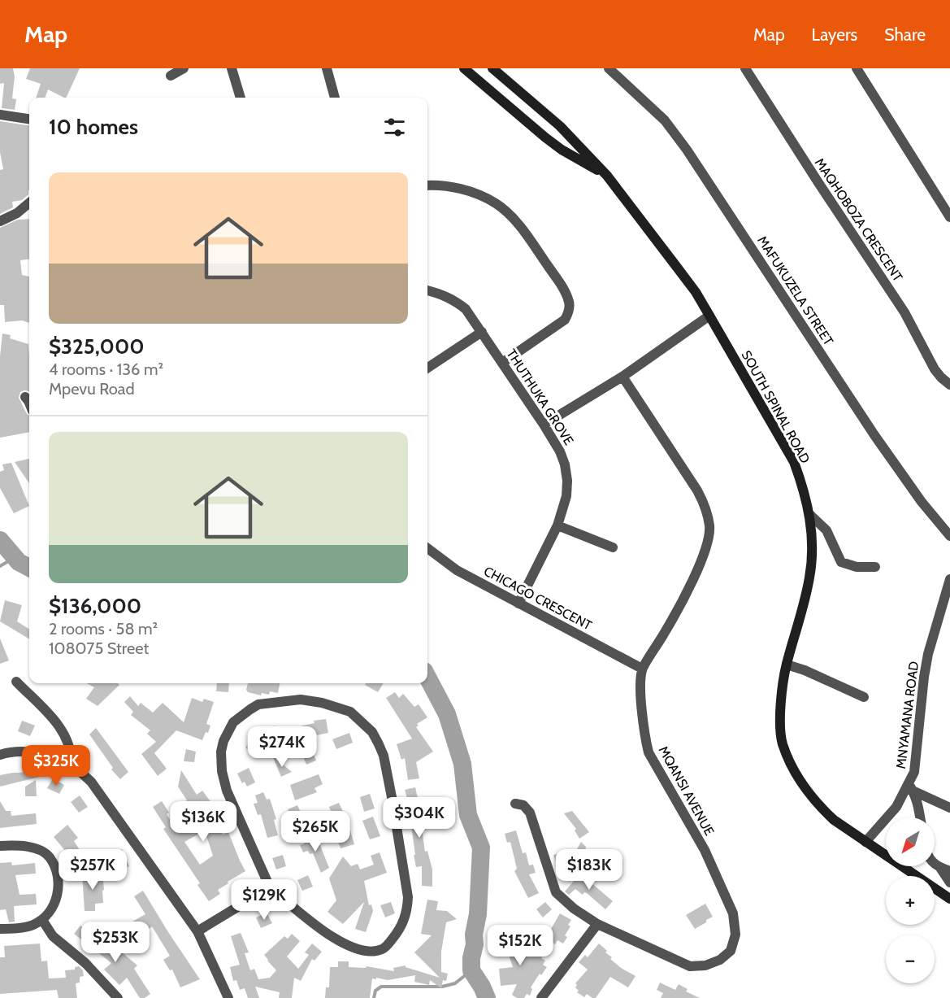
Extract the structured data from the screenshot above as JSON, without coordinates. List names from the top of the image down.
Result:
{
  "streets": {
    "street": [
      "MAQHOBOZA CRESCENT",
      "MAFUKUZELA STREET",
      "THUTHUKA GROVE",
      "SOUTH SPINAL ROAD",
      "CHICAGO CRESCENT",
      "MNYAMANA ROAD",
      "MQANSI AVENUE"
    ]
  },
  "crossings": [
    ["THUTHUKA GROVE", "CHICAGO CRESCENT"],
    ["SOUTH SPINAL ROAD", "MNYAMANA ROAD"],
    ["CHICAGO CRESCENT", "MQANSI AVENUE"]
  ],
  "north": "bottom left",
  "page": {
    "header": "Map",
    "nav": ["Map", "Layers", "Share"],
    "heading": "10 homes",
    "list": [
      {
        "name": "$325,000",
        "note": "4 rooms · 136 m² · Mpevu Road"
      },
      {
        "name": "$136,000",
        "note": "2 rooms · 58 m² · 108075 Street"
      }
    ],
    "price": [
      "$274K",
      "$325K",
      "$304K",
      "$136K",
      "$265K",
      "$257K",
      "$183K",
      "$129K",
      "$253K",
      "$152K"
    ],
    "map_buttons": ["+", "−"]
  }
}
